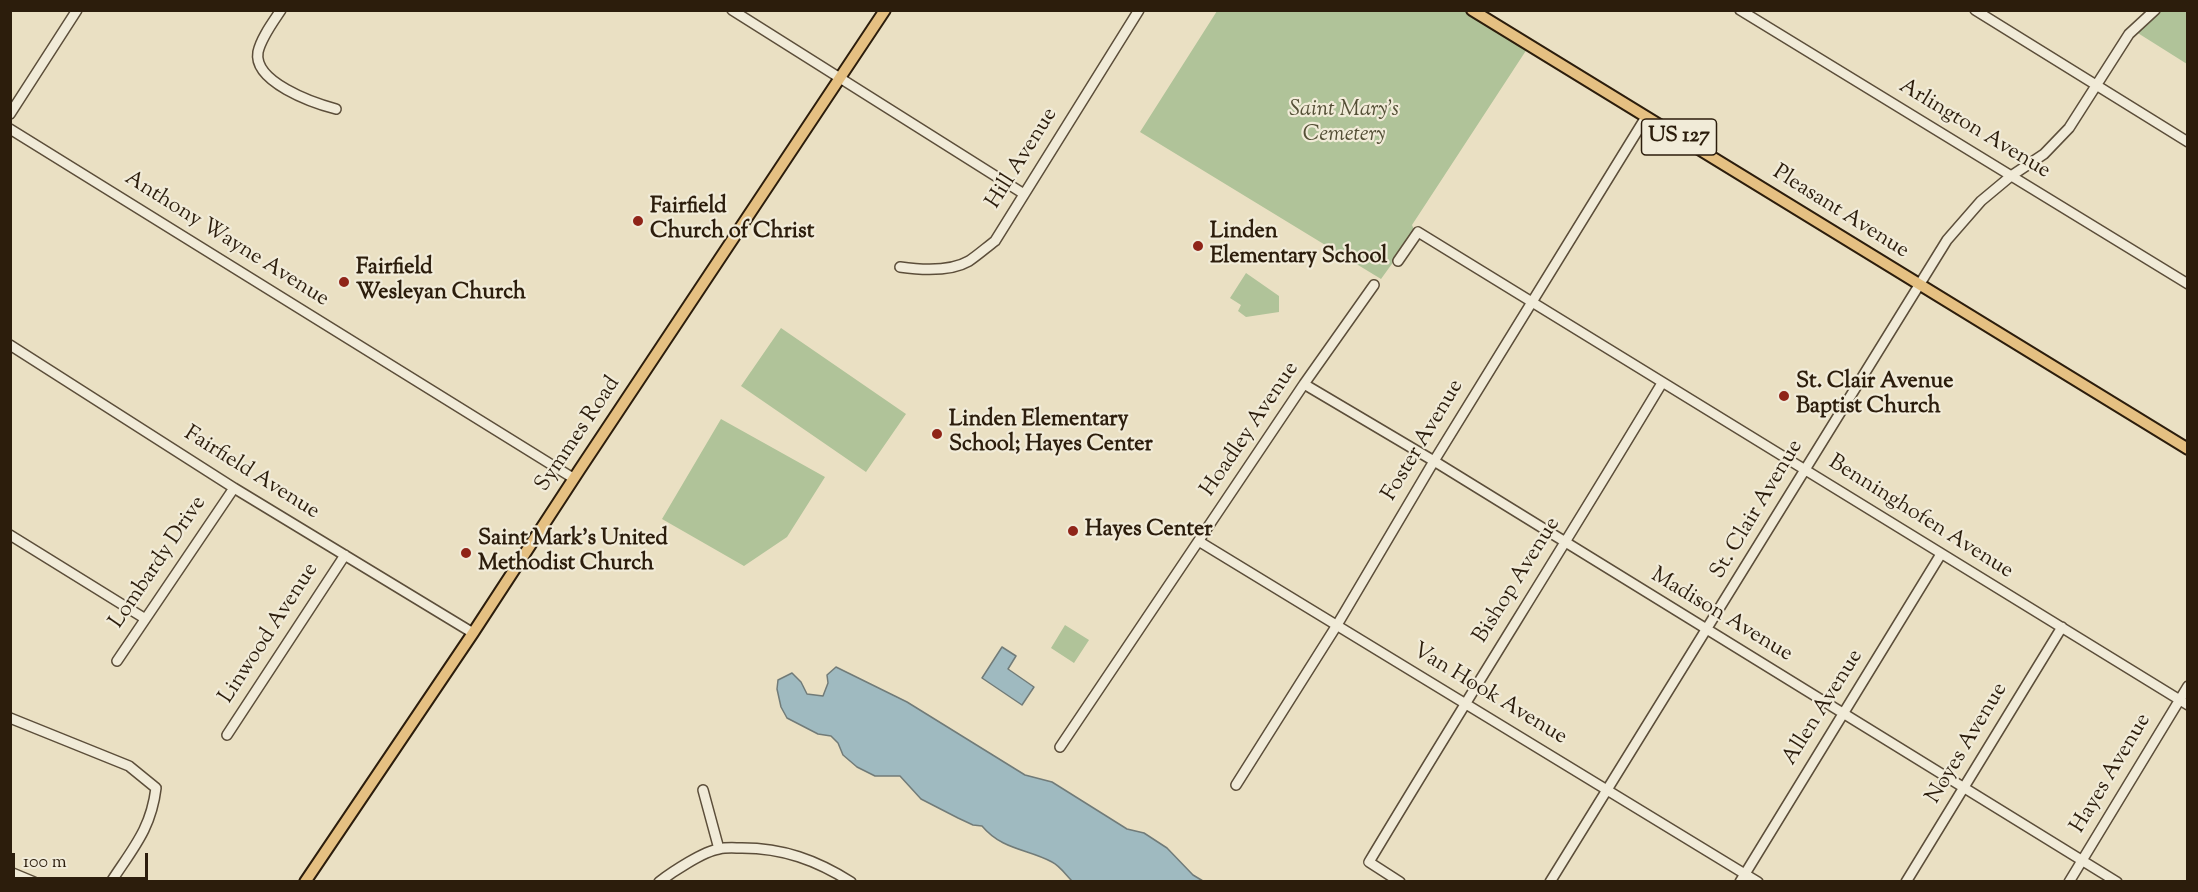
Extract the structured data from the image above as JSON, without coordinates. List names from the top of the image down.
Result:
{
  "streets": {
    "main road": ["US 127", "Pleasant Avenue", "Symmes Road"],
    "street": [
      "Arlington Avenue",
      "Hill Avenue",
      "Anthony Wayne Avenue",
      "Hoadley Avenue",
      "Foster Avenue",
      "Fairfield Avenue",
      "St. Clair Avenue",
      "Benninghofen Avenue",
      "Lombardy Drive",
      "Bishop Avenue",
      "Madison Avenue",
      "Linwood Avenue",
      "Van Hook Avenue",
      "Allen Avenue",
      "Noyes Avenue",
      "Hayes Avenue"
    ]
  },
  "crossings": [
    ["Arlington Avenue", "St. Clair Avenue"],
    ["Pleasant Avenue", "Foster Avenue"],
    ["Pleasant Avenue", "St. Clair Avenue"],
    ["Anthony Wayne Avenue", "Symmes Road"],
    ["Hoadley Avenue", "Madison Avenue"],
    ["Hoadley Avenue", "Van Hook Avenue"],
    ["Symmes Road", "Fairfield Avenue"],
    ["Foster Avenue", "Benninghofen Avenue"],
    ["Foster Avenue", "Madison Avenue"],
    ["Foster Avenue", "Van Hook Avenue"],
    ["Fairfield Avenue", "Lombardy Drive"],
    ["Fairfield Avenue", "Linwood Avenue"],
    ["St. Clair Avenue", "Benninghofen Avenue"],
    ["St. Clair Avenue", "Madison Avenue"],
    ["St. Clair Avenue", "Van Hook Avenue"],
    ["Benninghofen Avenue", "Bishop Avenue"],
    ["Benninghofen Avenue", "Allen Avenue"],
    ["Benninghofen Avenue", "Noyes Avenue"],
    ["Benninghofen Avenue", "Hayes Avenue"],
    ["Bishop Avenue", "Madison Avenue"],
    ["Bishop Avenue", "Van Hook Avenue"],
    ["Madison Avenue", "Allen Avenue"],
    ["Madison Avenue", "Noyes Avenue"],
    ["Madison Avenue", "Hayes Avenue"],
    ["Van Hook Avenue", "Allen Avenue"]
  ],
  "parks": ["Saint Mary’s Cemetery"],
  "places": [
    "Fairfield Church of Christ",
    "Linden Elementary School",
    "Fairfield Wesleyan Church",
    "St. Clair Avenue Baptist Church",
    "Linden Elementary School; Hayes Center",
    "Hayes Center",
    "Saint Mark’s United Methodist Church"
  ],
  "scale_bar": "100 m"
}
